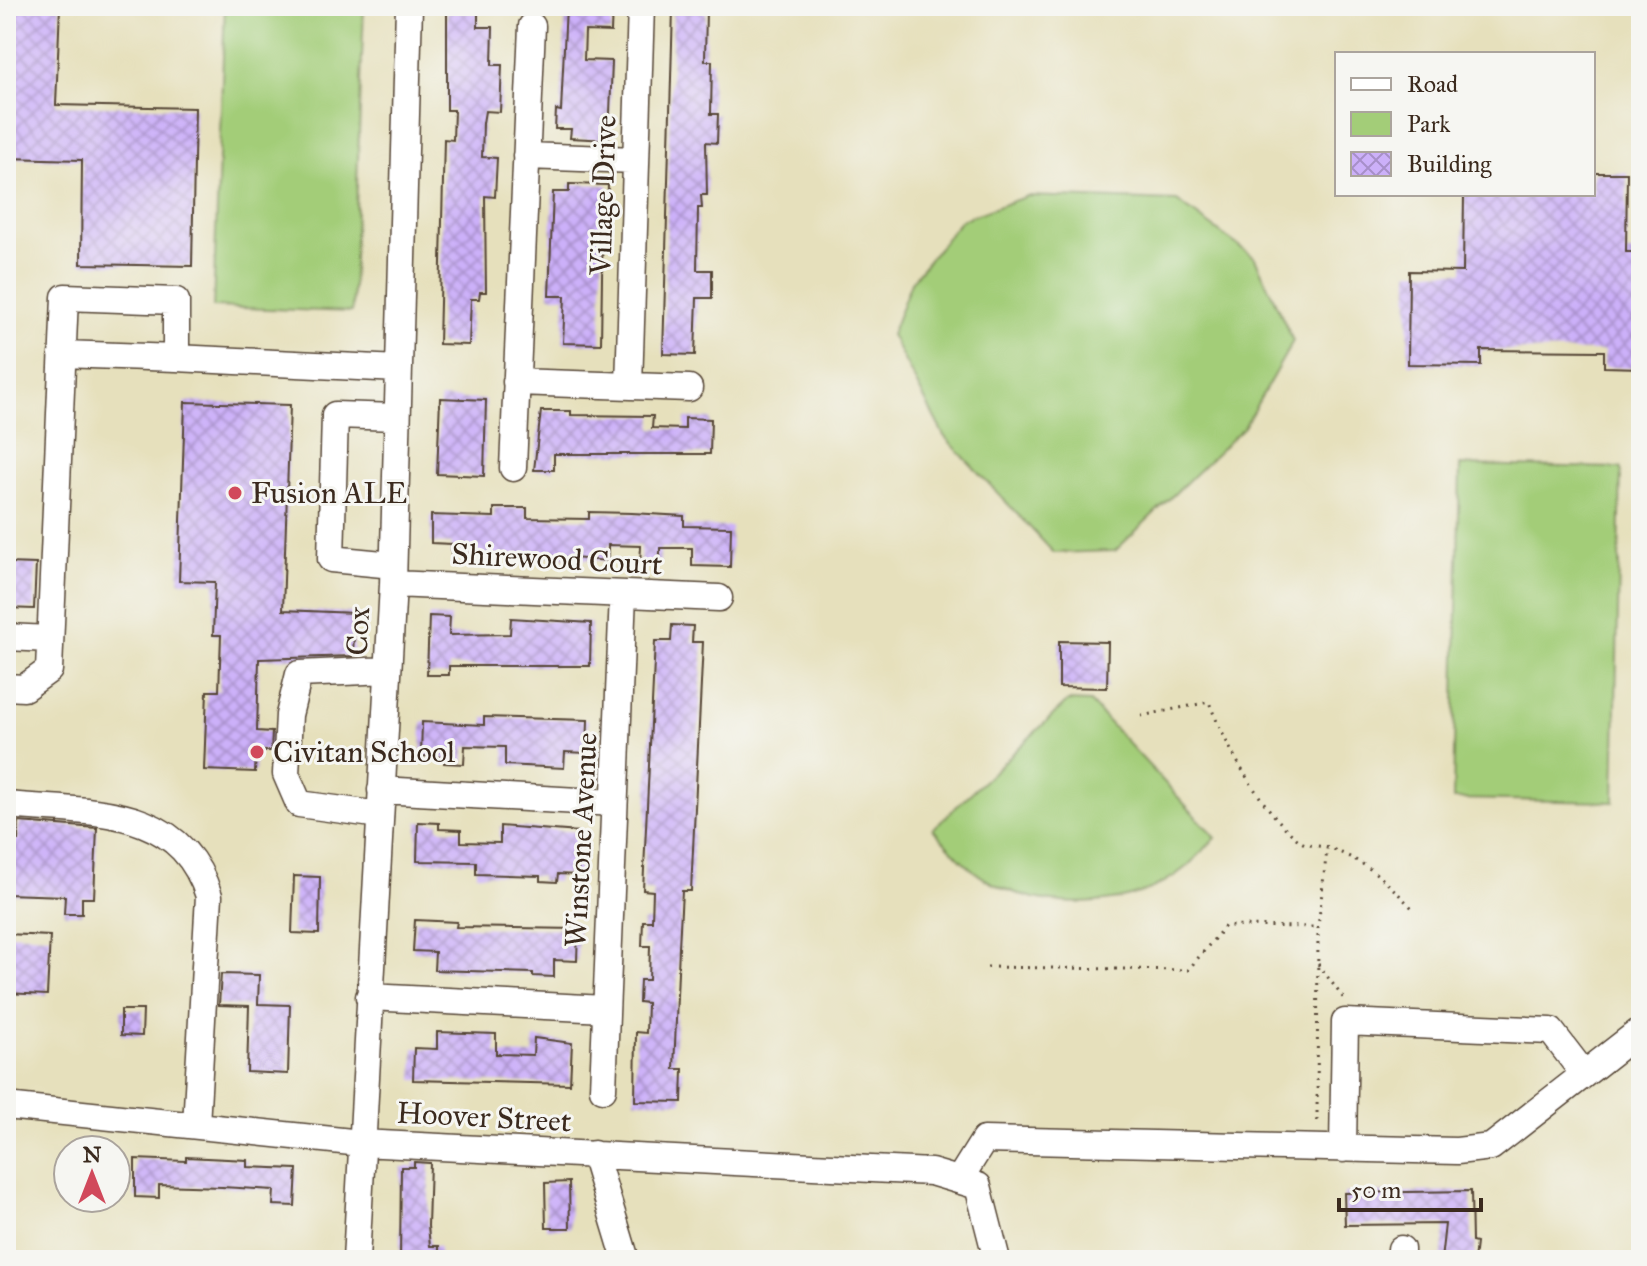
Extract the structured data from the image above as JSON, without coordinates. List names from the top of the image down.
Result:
{
  "streets": {
    "street": [
      "Village Drive",
      "Shirewood Court",
      "Cox",
      "Winstone Avenue",
      "Hoover Street"
    ]
  },
  "crossings": [
    ["Shirewood Court", "Cox"],
    ["Shirewood Court", "Winstone Avenue"],
    ["Cox", "Hoover Street"]
  ],
  "places": ["Fusion ALE", "Civitan School"],
  "legend": ["Road", "Park", "Building"],
  "scale_bar": "50 m",
  "north": "top"
}
